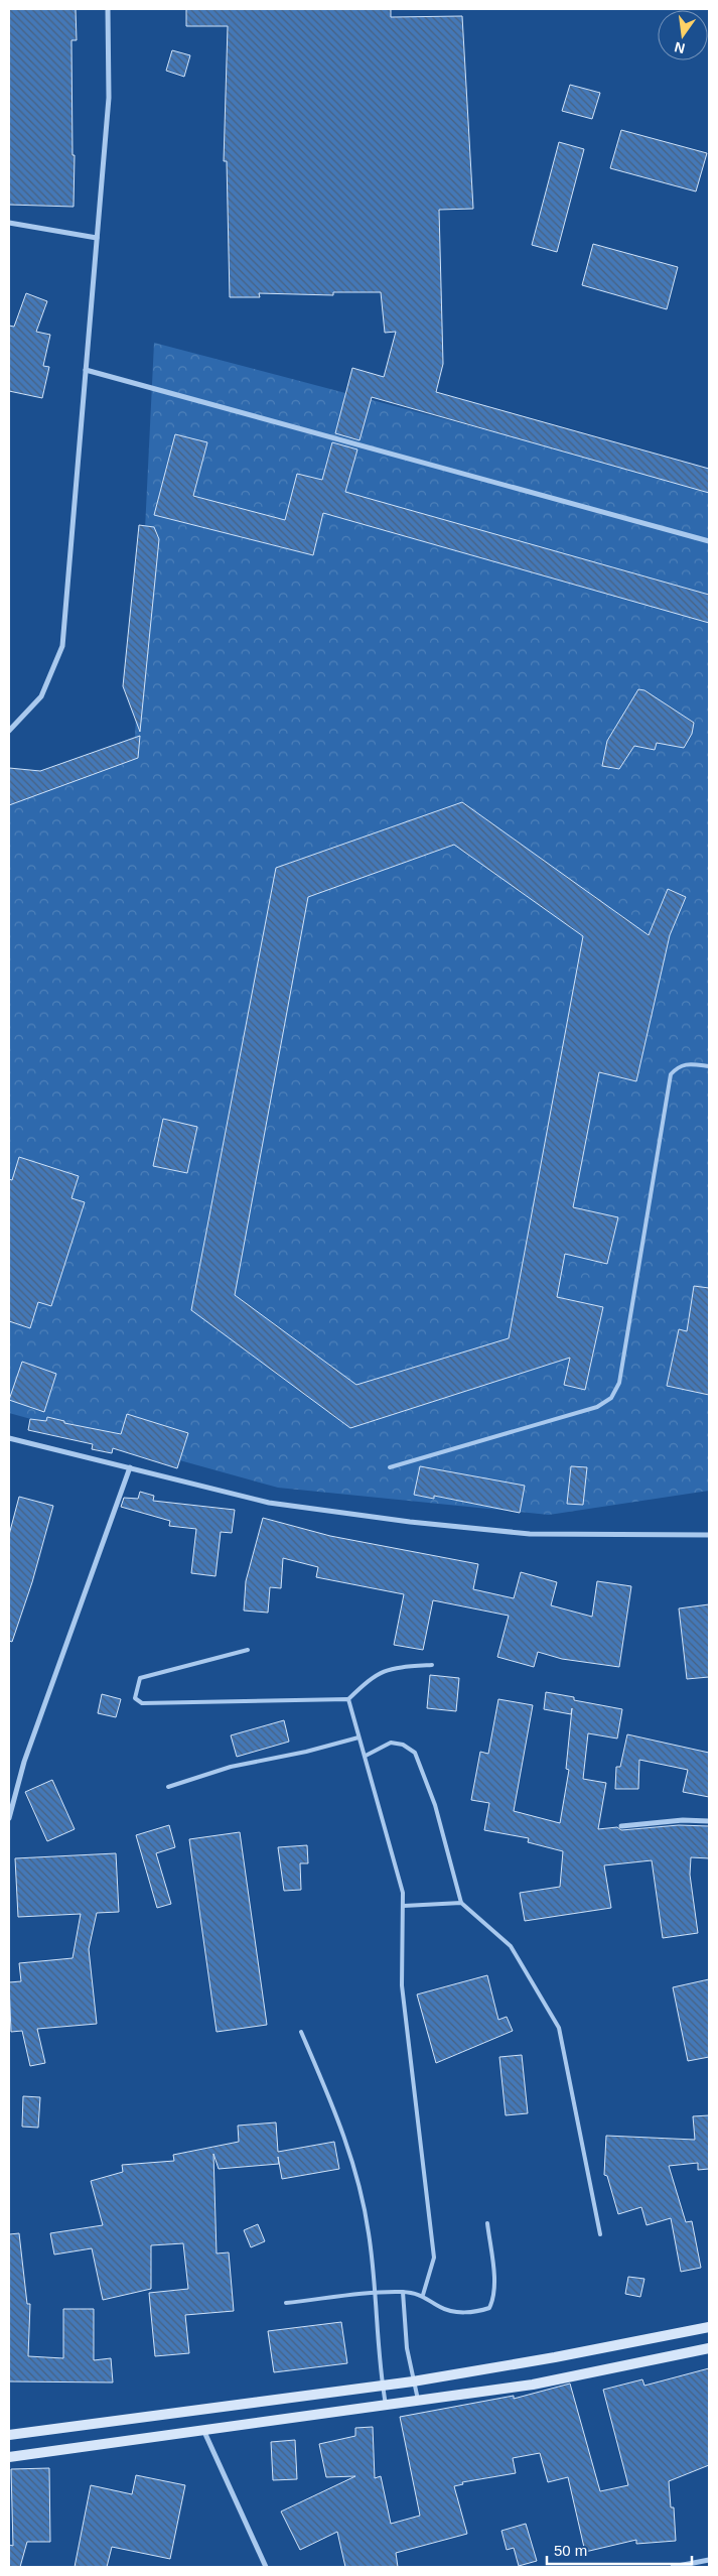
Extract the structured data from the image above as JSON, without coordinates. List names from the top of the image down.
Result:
{
  "scale_bar": "50 m",
  "north": "bottom"
}
